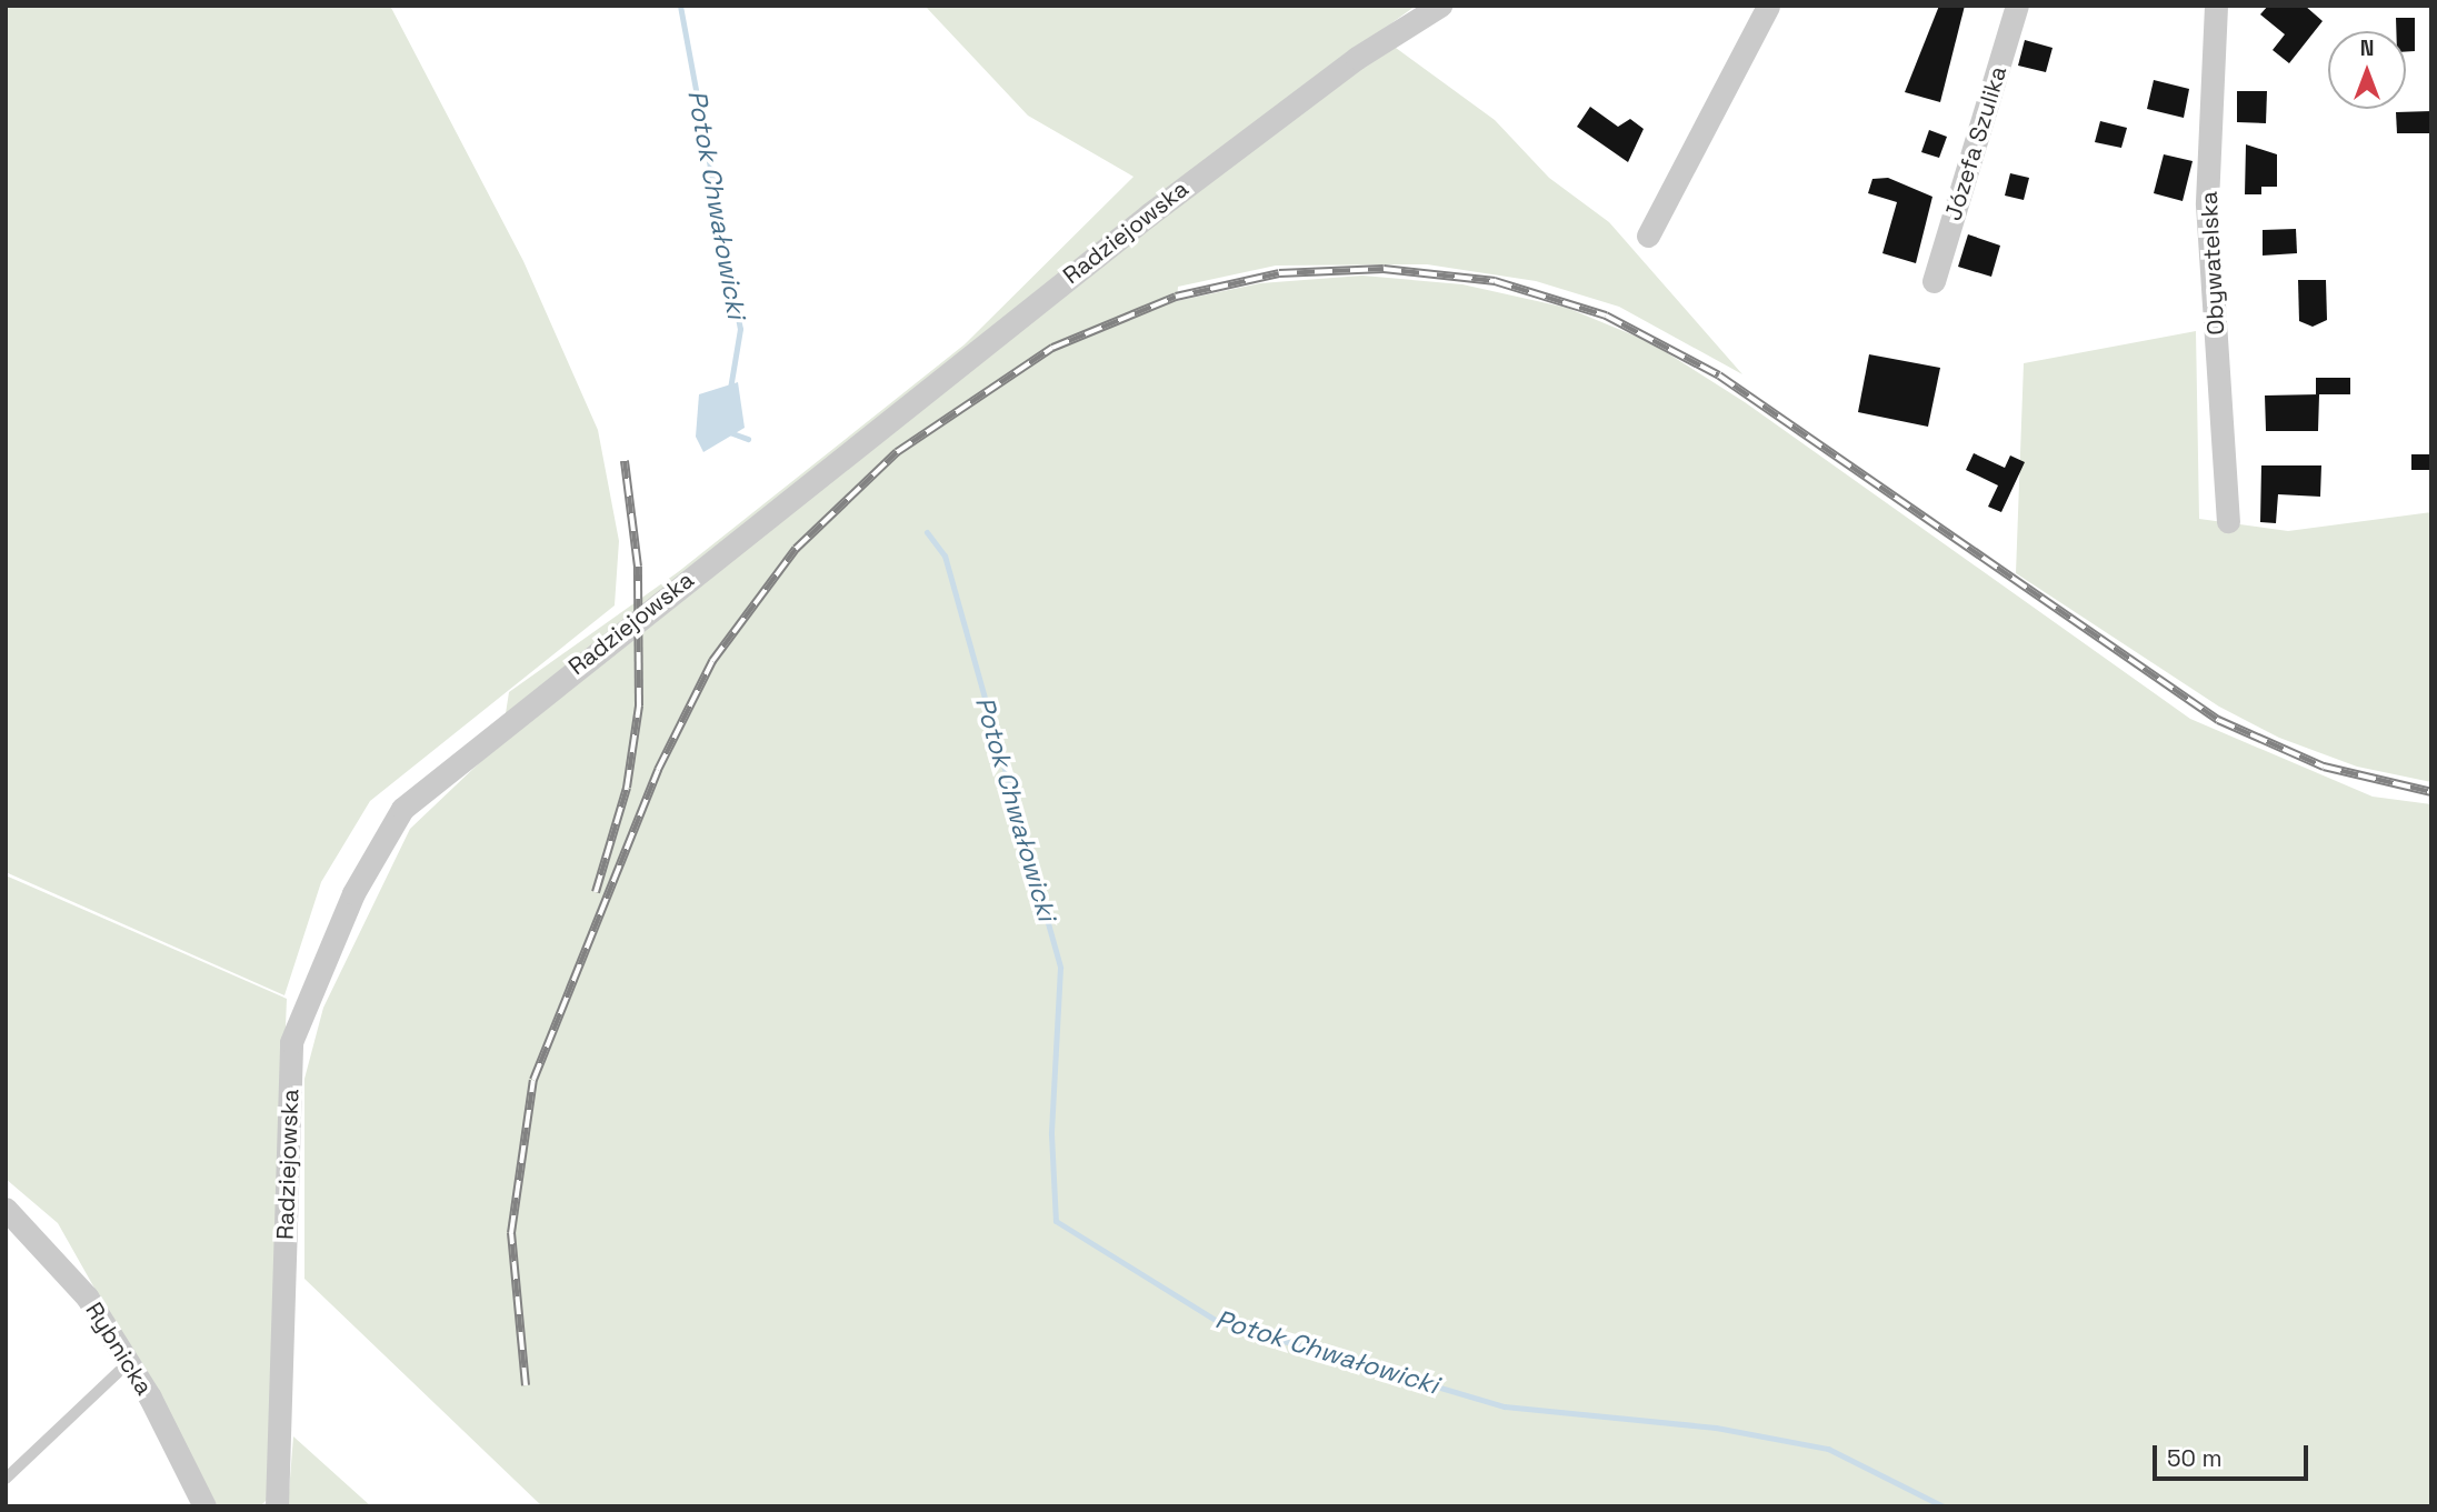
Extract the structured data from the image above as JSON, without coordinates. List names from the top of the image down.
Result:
{
  "streets": {
    "street": [
      "Józefa Szulika",
      "Radziejowska",
      "Obywatelska",
      "Rybnicka"
    ]
  },
  "water": ["Potok Chwałowicki"],
  "scale_bar": "50 m",
  "north": "top"
}
